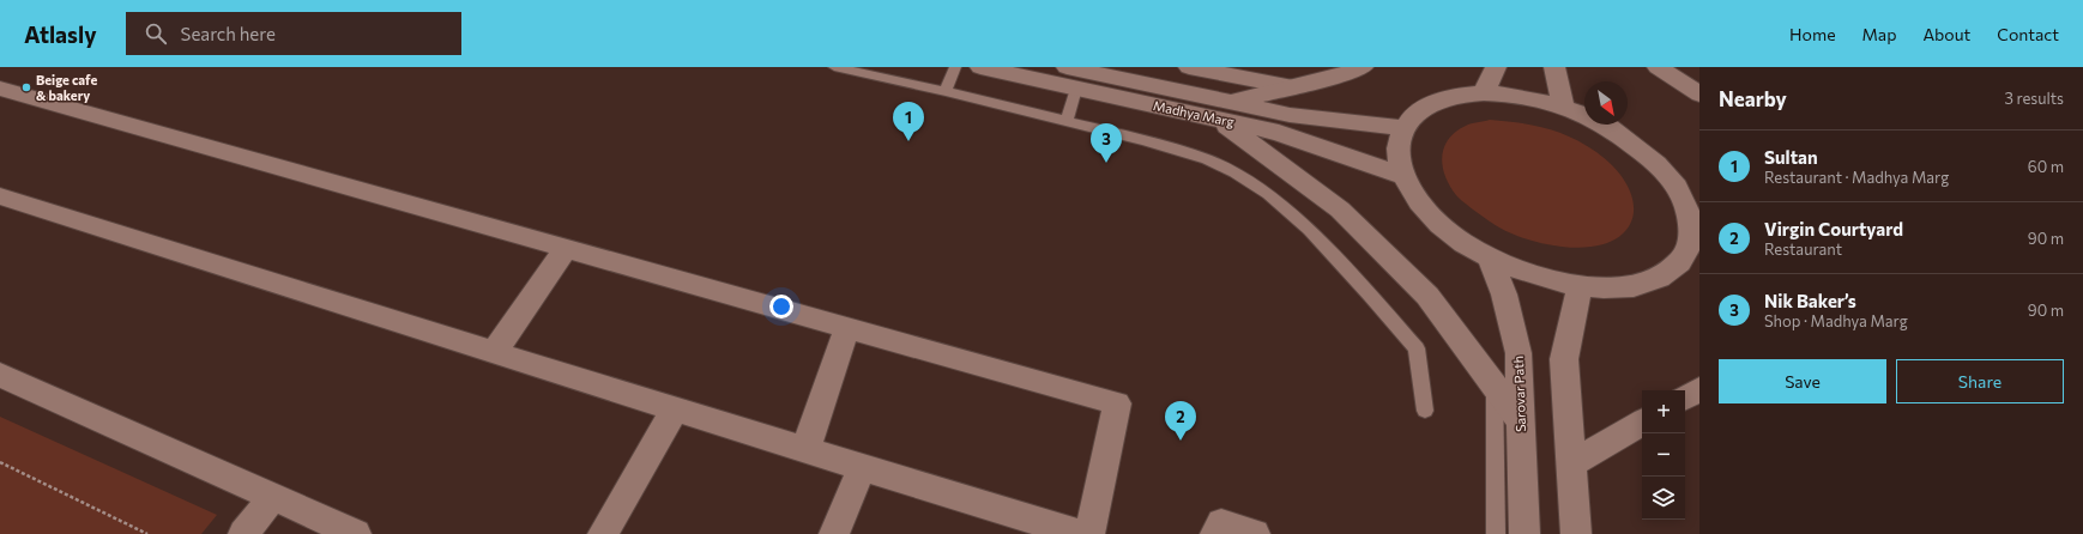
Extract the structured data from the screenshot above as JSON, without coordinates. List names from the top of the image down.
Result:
{
  "streets": {
    "street": ["Madhya Marg", "Sarovar Path"]
  },
  "places": ["Beige cafe & bakery"],
  "north": "bottom right",
  "page": {
    "header": "Atlasly",
    "search": "Search here",
    "nav": [
      "Home",
      "Map",
      "About",
      "Contact"
    ],
    "heading": ["Nearby", "3 results"],
    "pins": ["1", "3", "2"],
    "list": [
      {
        "mark": "1",
        "name": "Sultan",
        "note": "Restaurant · Madhya Marg",
        "value": "60 m"
      },
      {
        "mark": "2",
        "name": "Virgin Courtyard",
        "note": "Restaurant",
        "value": "90 m"
      },
      {
        "mark": "3",
        "name": "Nik Baker’s",
        "note": "Shop · Madhya Marg",
        "value": "90 m"
      }
    ],
    "buttons": ["Save", "Share"],
    "map_buttons": ["+", "−"]
  }
}
